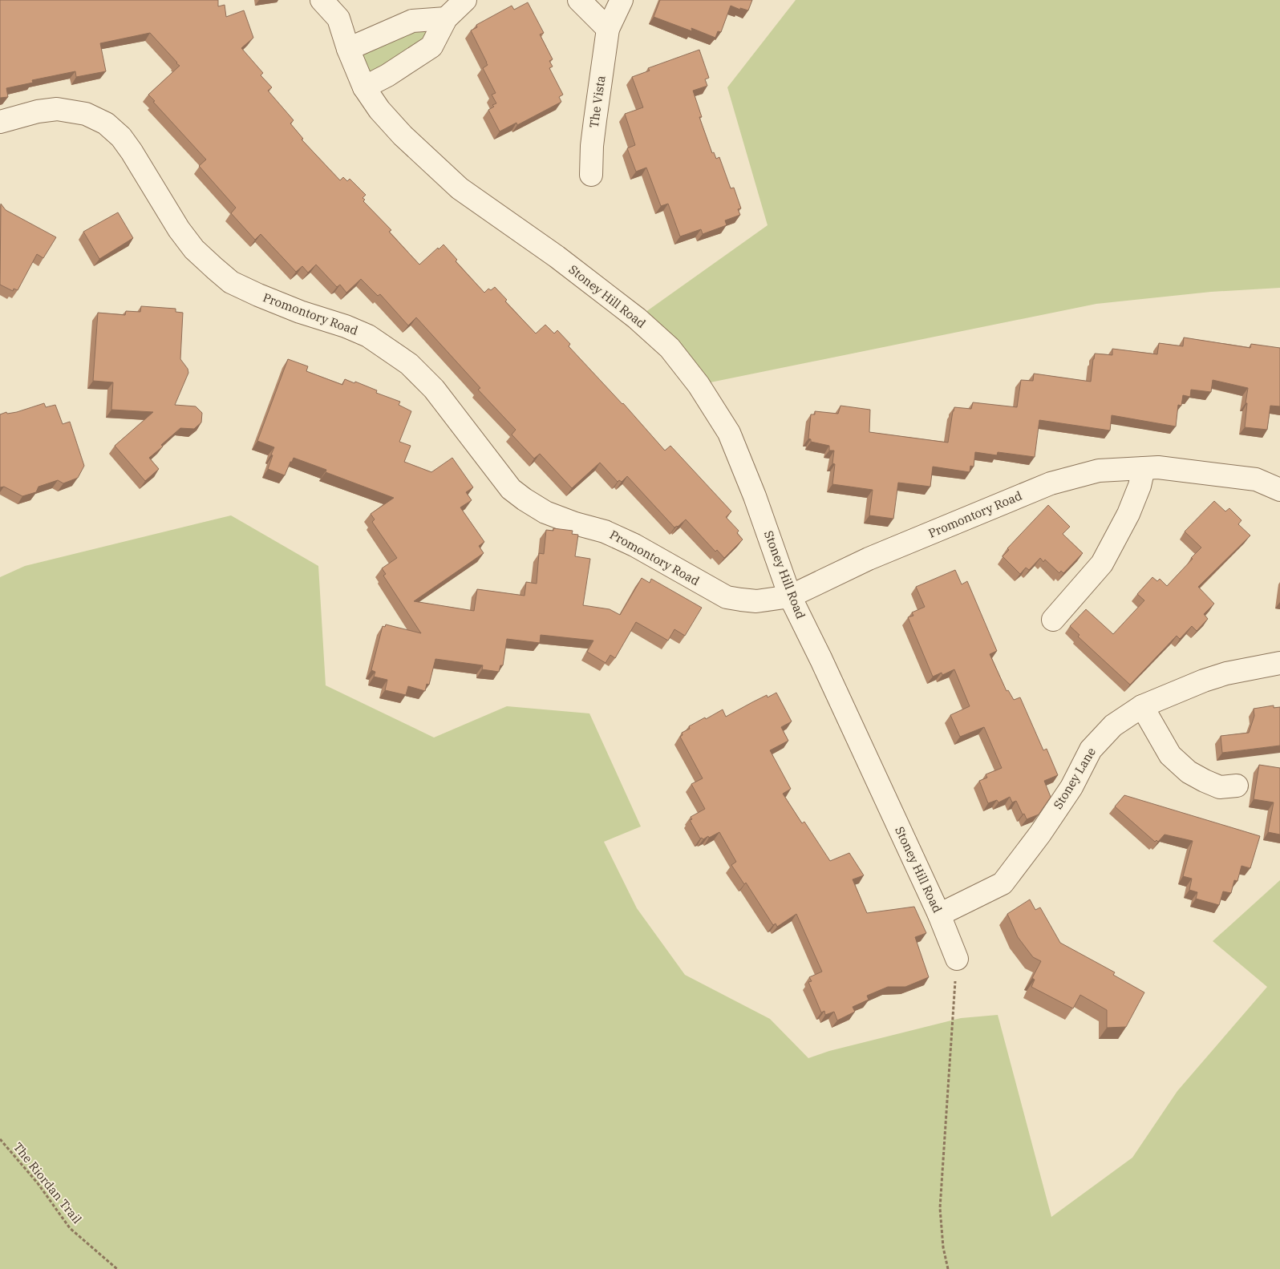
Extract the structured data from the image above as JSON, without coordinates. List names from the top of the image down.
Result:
{
  "streets": {
    "street": [
      "The Vista",
      "Stoney Hill Road",
      "Promontory Road",
      "Stoney Lane"
    ],
    "path": ["The Riordan Trail"]
  },
  "crossings": [
    ["Stoney Hill Road", "Promontory Road"],
    ["Stoney Hill Road", "Stoney Lane"]
  ]
}
